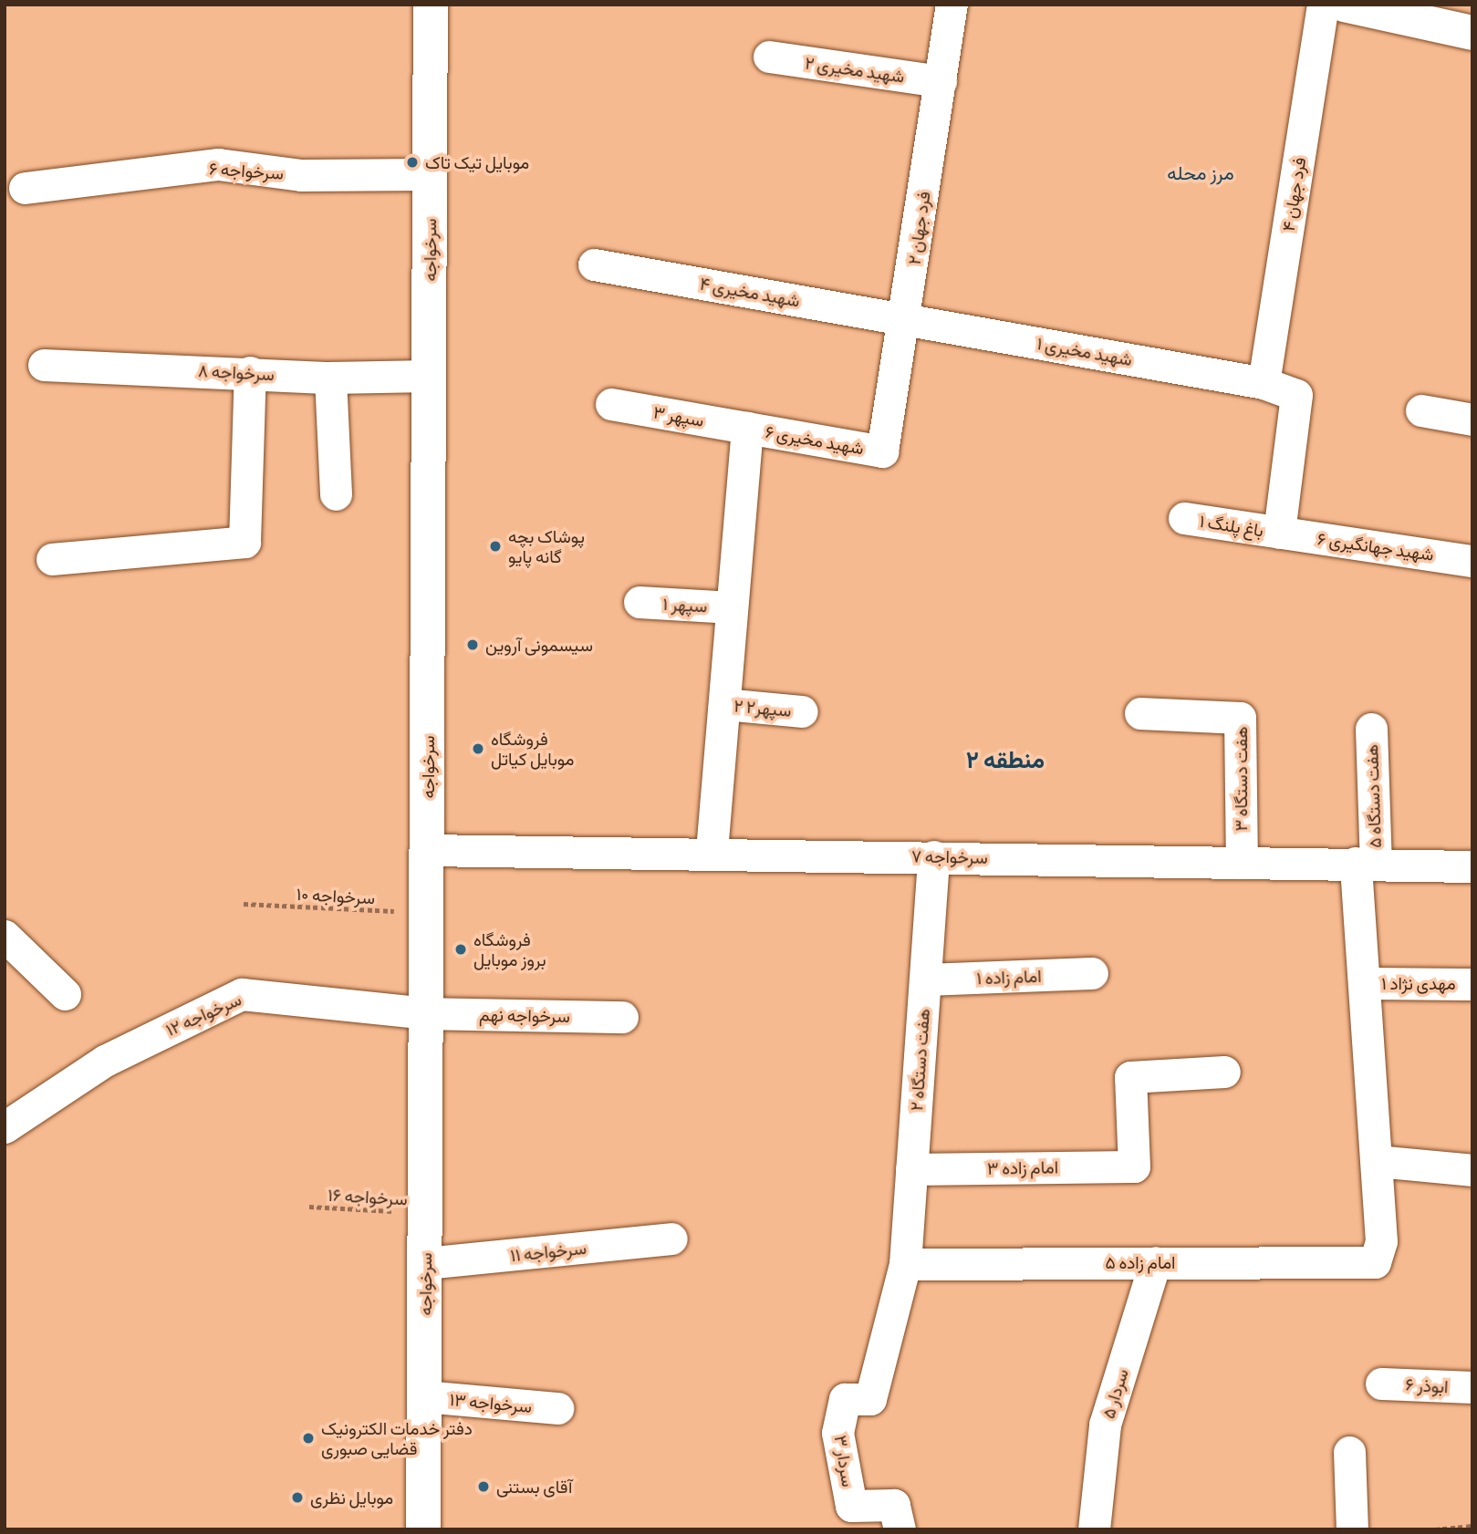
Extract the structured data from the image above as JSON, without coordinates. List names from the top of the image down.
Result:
{
  "streets": {
    "main road": ["سرخواجه"],
    "street": [
      "۲ شهید مخیری",
      "سرخواجه ۶",
      "۴ فرد جهان",
      "۲ فرد جهان",
      "۴ شهید مخیری",
      "شهید مخیری ۱",
      "۸ سرخواجه",
      "۳ سپهر",
      "شهید مخیری ۶",
      "۱ باغ پلنگ",
      "۶ شهید جهانگیری",
      "۱ سپهر",
      "۲ سپهر۲",
      "۳ هفت دستگاه",
      "هفت دستگاه ۵",
      "سرخواجه ۷",
      "۱ امام زاده",
      "۱ مهدی نژاد",
      "۱۲ سرخواجه",
      "سرخواجه نهم",
      "هفت دستگاه ۲",
      "۳ امام زاده",
      "۱۱ سرخواجه",
      "۵ امام زاده",
      "ابوذر ۶",
      "۵ سردار",
      "۱۳ سرخواجه",
      "۳ سردار"
    ],
    "path": ["۱۰ سرخواجه", "۱۶ سرخواجه"]
  },
  "crossings": [
    ["۲ شهید مخیری", "۲ فرد جهان"],
    ["سرخواجه ۶", "سرخواجه"],
    ["۴ فرد جهان", "شهید مخیری ۱"],
    ["۲ فرد جهان", "۴ شهید مخیری"],
    ["۲ فرد جهان", "شهید مخیری ۱"],
    ["۲ فرد جهان", "شهید مخیری ۶"],
    ["سرخواجه", "۸ سرخواجه"],
    ["سرخواجه", "سرخواجه ۷"],
    ["سرخواجه", "۱۰ سرخواجه"],
    ["سرخواجه", "۱۲ سرخواجه"],
    ["سرخواجه", "سرخواجه نهم"],
    ["سرخواجه", "۱۶ سرخواجه"],
    ["سرخواجه", "۱۱ سرخواجه"],
    ["سرخواجه", "۱۳ سرخواجه"],
    ["۴ شهید مخیری", "شهید مخیری ۱"],
    ["شهید مخیری ۱", "۱ باغ پلنگ"],
    ["شهید مخیری ۱", "۶ شهید جهانگیری"],
    ["۳ سپهر", "شهید مخیری ۶"],
    ["۱ باغ پلنگ", "۶ شهید جهانگیری"],
    ["۳ هفت دستگاه", "سرخواجه ۷"],
    ["هفت دستگاه ۵", "سرخواجه ۷"],
    ["هفت دستگاه ۵", "۱ مهدی نژاد"],
    ["هفت دستگاه ۵", "۵ امام زاده"],
    ["سرخواجه ۷", "هفت دستگاه ۲"],
    ["۱ امام زاده", "هفت دستگاه ۲"],
    ["۱۲ سرخواجه", "سرخواجه نهم"],
    ["هفت دستگاه ۲", "۳ امام زاده"],
    ["هفت دستگاه ۲", "۵ امام زاده"],
    ["هفت دستگاه ۲", "۳ سردار"],
    ["۵ امام زاده", "۵ سردار"],
    ["۵ امام زاده", "۳ سردار"]
  ],
  "districts": ["مرز محله", "منطقه ۲"],
  "places": [
    "موبایل تیک تاک",
    "پوشاک بچه گانه پایو",
    "سیسمونی آروین",
    "فروشگاه موبایل کیاتل",
    "فروشگاه بروز موبایل",
    "دفتر خدمات الکترونیک قضایی صبوری",
    "آقای بستنی",
    "موبایل نظری"
  ]
}
